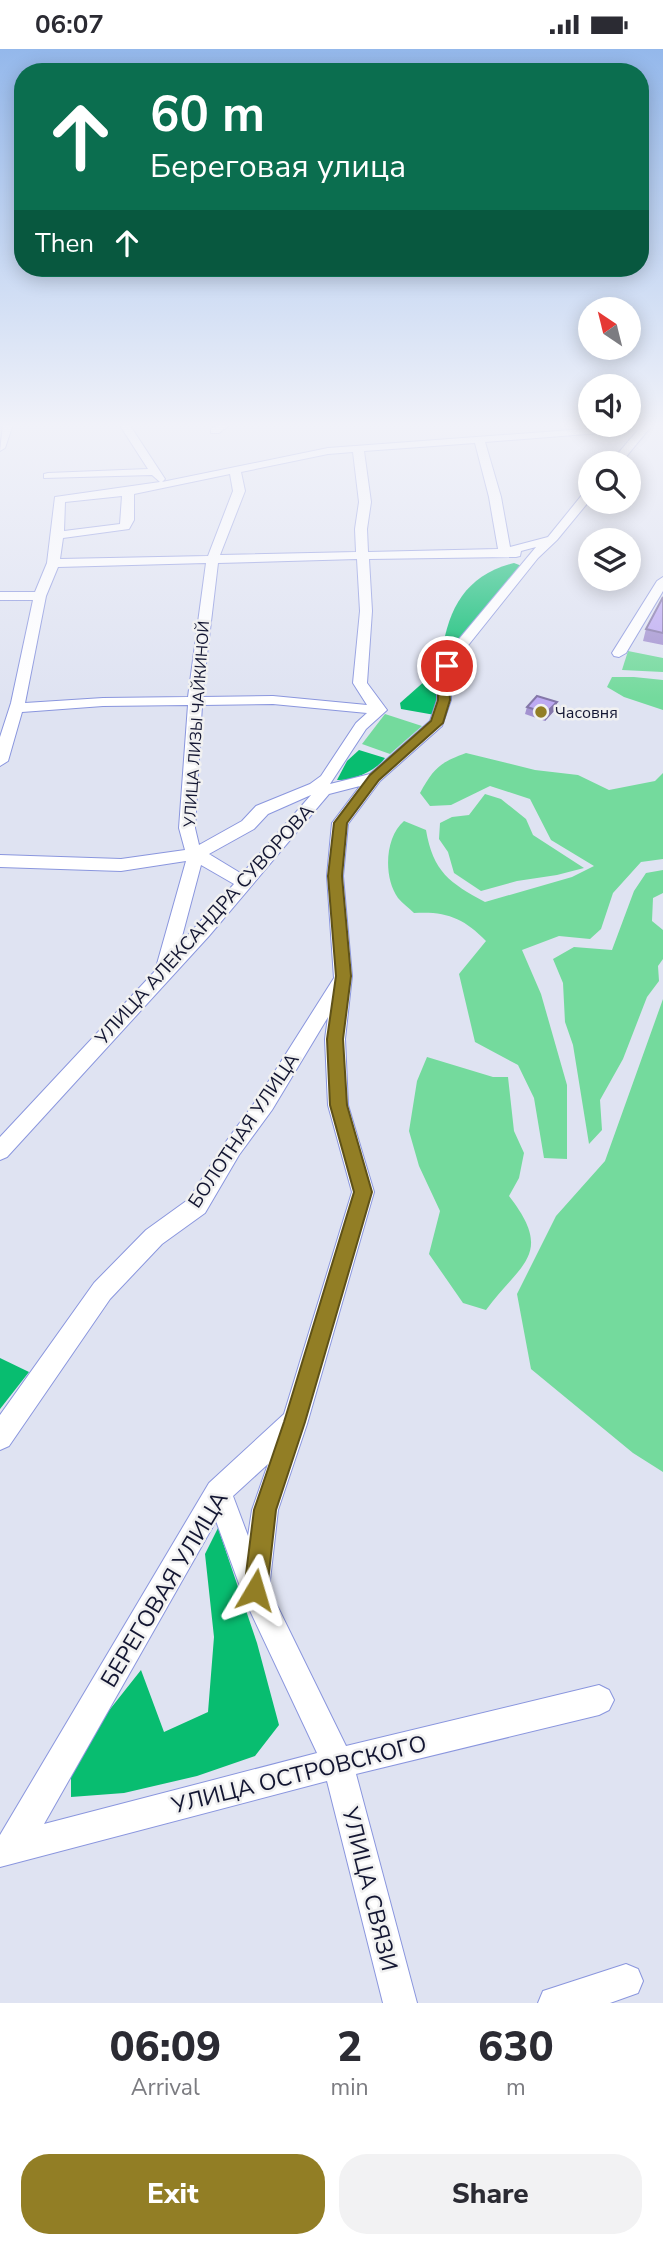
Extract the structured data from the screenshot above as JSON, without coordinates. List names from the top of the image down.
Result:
{
  "streets": {
    "street": [
      "УЛИЦА ЛИЗЫ ЧАЙКИНОЙ",
      "УЛИЦА АЛЕКСАНДРА СУВОРОВА",
      "БОЛОТНАЯ УЛИЦА",
      "БЕРЕГОВАЯ УЛИЦА",
      "УЛИЦА ОСТРОВСКОГО",
      "УЛИЦА СВЯЗИ"
    ]
  },
  "crossings": [
    ["УЛИЦА ЛИЗЫ ЧАЙКИНОЙ", "УЛИЦА АЛЕКСАНДРА СУВОРОВА"],
    ["БЕРЕГОВАЯ УЛИЦА", "УЛИЦА ОСТРОВСКОГО"],
    ["БЕРЕГОВАЯ УЛИЦА", "УЛИЦА СВЯЗИ"],
    ["УЛИЦА ОСТРОВСКОГО", "УЛИЦА СВЯЗИ"]
  ],
  "places": ["Часовня"],
  "north": "top left",
  "page": {
    "status": "06:07",
    "turn": ["60 m", "Береговая улица"],
    "then": "Then",
    "eta": [
      "06:09",
      "Arrival",
      "2",
      "min",
      "630",
      "m"
    ],
    "buttons": ["Exit", "Share"]
  }
}
